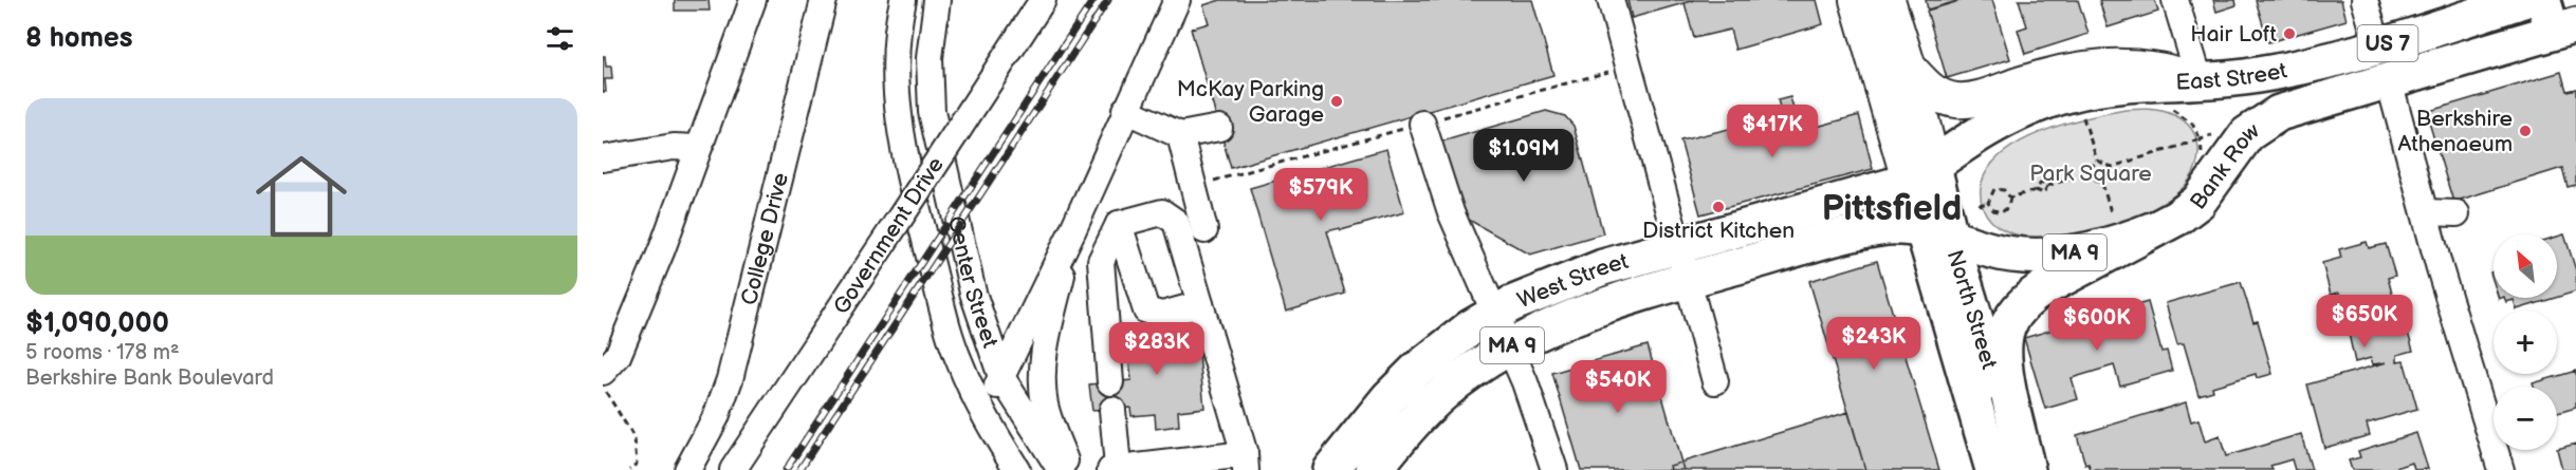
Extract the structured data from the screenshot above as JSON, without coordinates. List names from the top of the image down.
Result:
{
  "streets": {
    "highway": [
      "US 7",
      "East Street",
      "Bank Row",
      "MA 9",
      "West Street",
      "North Street"
    ],
    "street": ["Government Drive", "College Drive", "Center Street"]
  },
  "crossings": [
    ["US 7", "East Street"],
    ["US 7", "West Street"],
    ["US 7", "North Street"],
    ["East Street", "Bank Row"],
    ["East Street", "North Street"],
    ["Bank Row", "West Street"],
    ["Bank Row", "North Street"],
    ["West Street", "North Street"]
  ],
  "districts": ["Pittsfield"],
  "parks": ["Park Square"],
  "places": [
    "Hair Loft",
    "McKay Parking Garage",
    "Berkshire Athenaeum",
    "District Kitchen"
  ],
  "north": "top left",
  "page": {
    "heading": "8 homes",
    "list": [
      {
        "name": "$1,090,000",
        "note": "5 rooms · 178 m² · Berkshire Bank Boulevard"
      }
    ],
    "price": [
      "$417K",
      "$1.09M",
      "$579K",
      "$650K",
      "$600K",
      "$243K",
      "$283K",
      "$540K"
    ],
    "map_buttons": ["+", "−"]
  }
}
